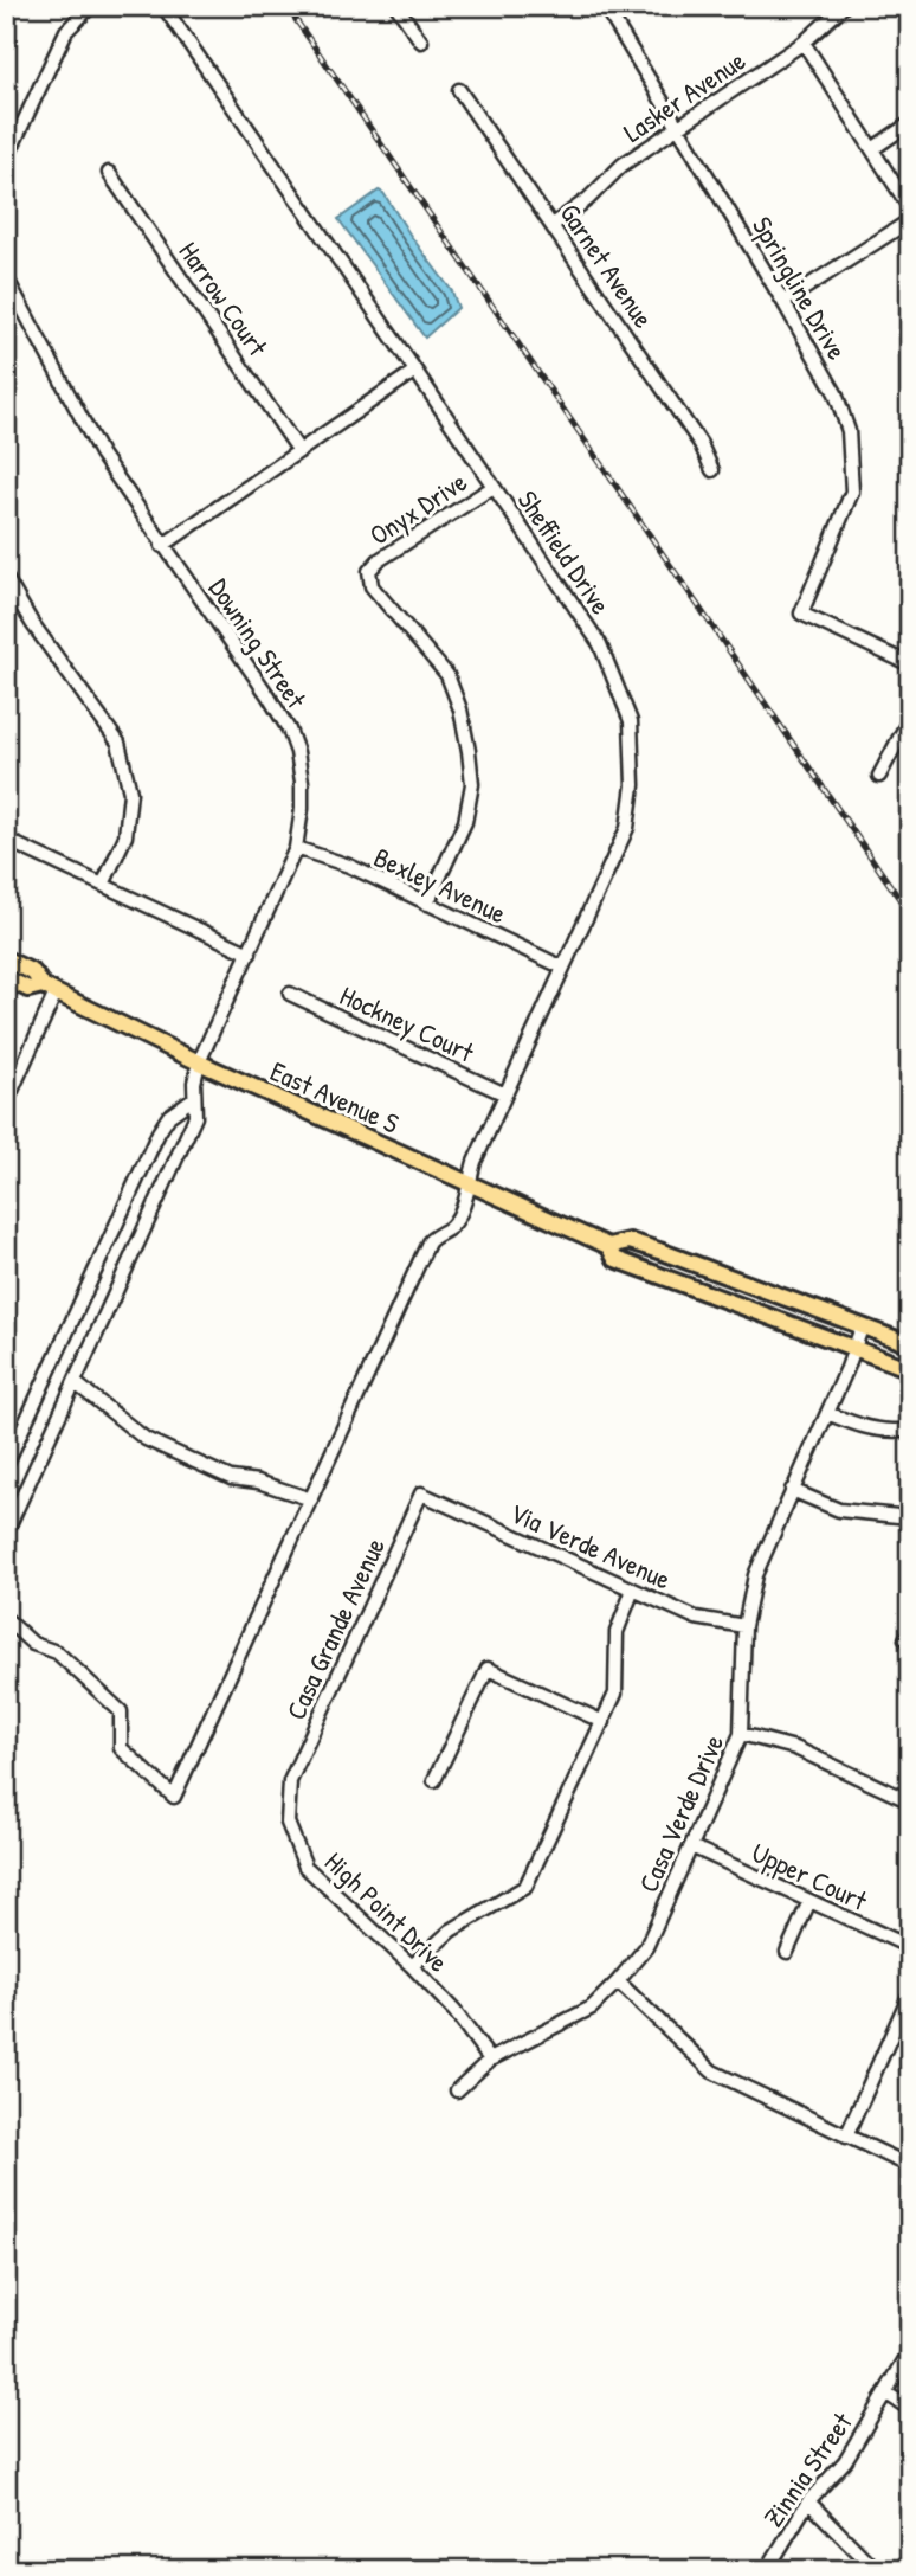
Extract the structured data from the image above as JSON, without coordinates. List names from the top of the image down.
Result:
{
  "streets": {
    "main road": ["East Avenue S"],
    "street": [
      "Lasker Avenue",
      "Garnet Avenue",
      "Springline Drive",
      "Harrow Court",
      "Onyx Drive",
      "Sheffield Drive",
      "Downing Street",
      "Bexley Avenue",
      "Hockney Court",
      "Via Verde Avenue",
      "Casa Grande Avenue",
      "Casa Verde Drive",
      "Upper Court",
      "High Point Drive",
      "Zinnia Street"
    ]
  },
  "crossings": [
    ["Lasker Avenue", "Garnet Avenue"],
    ["Lasker Avenue", "Springline Drive"],
    ["Onyx Drive", "Sheffield Drive"],
    ["Onyx Drive", "Bexley Avenue"],
    ["Sheffield Drive", "Bexley Avenue"],
    ["Sheffield Drive", "Hockney Court"],
    ["Sheffield Drive", "East Avenue S"],
    ["Downing Street", "Bexley Avenue"],
    ["Downing Street", "East Avenue S"],
    ["East Avenue S", "Casa Verde Drive"],
    ["Via Verde Avenue", "Casa Grande Avenue"],
    ["Via Verde Avenue", "Casa Verde Drive"],
    ["Casa Grande Avenue", "High Point Drive"],
    ["Casa Verde Drive", "Upper Court"],
    ["Casa Verde Drive", "High Point Drive"]
  ]
}
